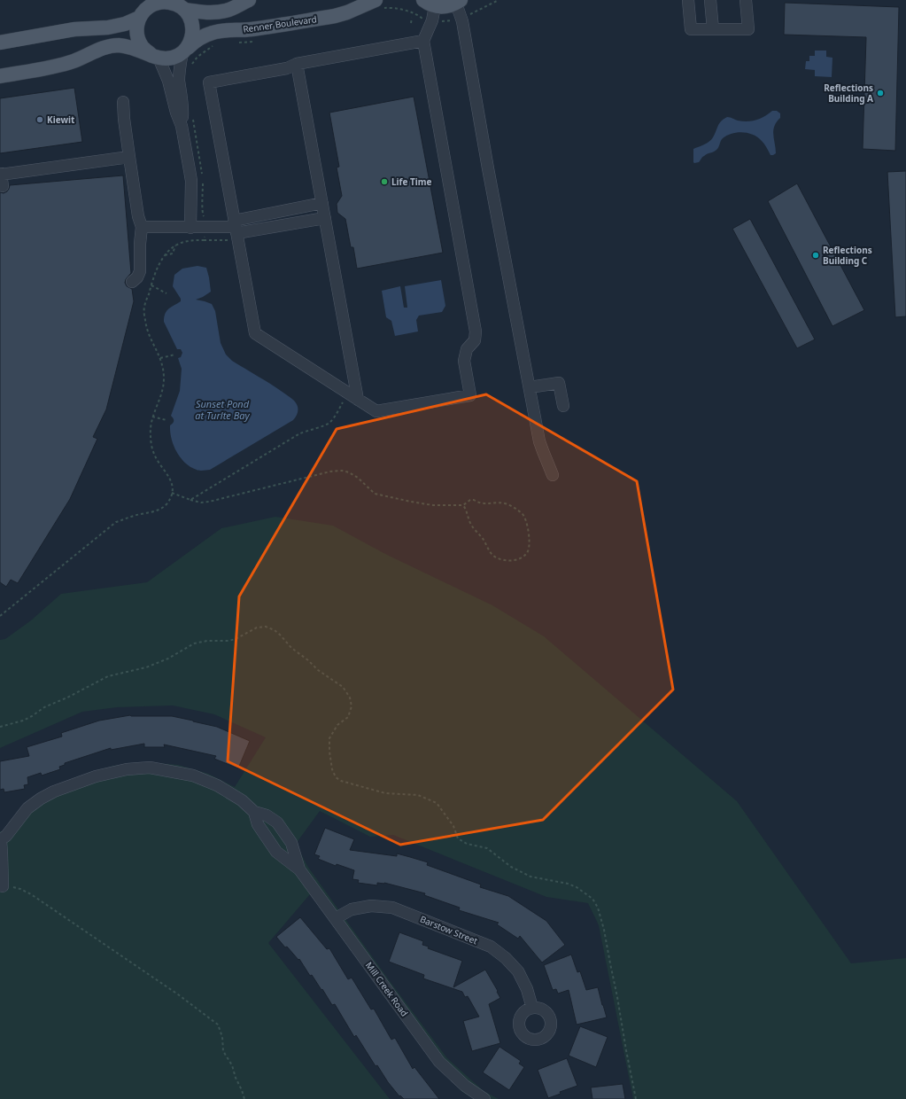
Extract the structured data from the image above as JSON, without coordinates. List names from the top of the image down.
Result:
{
  "streets": {
    "main road": ["Renner Boulevard"],
    "street": ["Barstow Street", "Mill Creek Road"]
  },
  "crossings": [
    ["Barstow Street", "Mill Creek Road"]
  ],
  "water": ["Sunset Pond at Turlte Bay"],
  "places": [
    "Reflections Building A",
    "Kiewit",
    "Life Time",
    "Reflections Building C"
  ]
}
